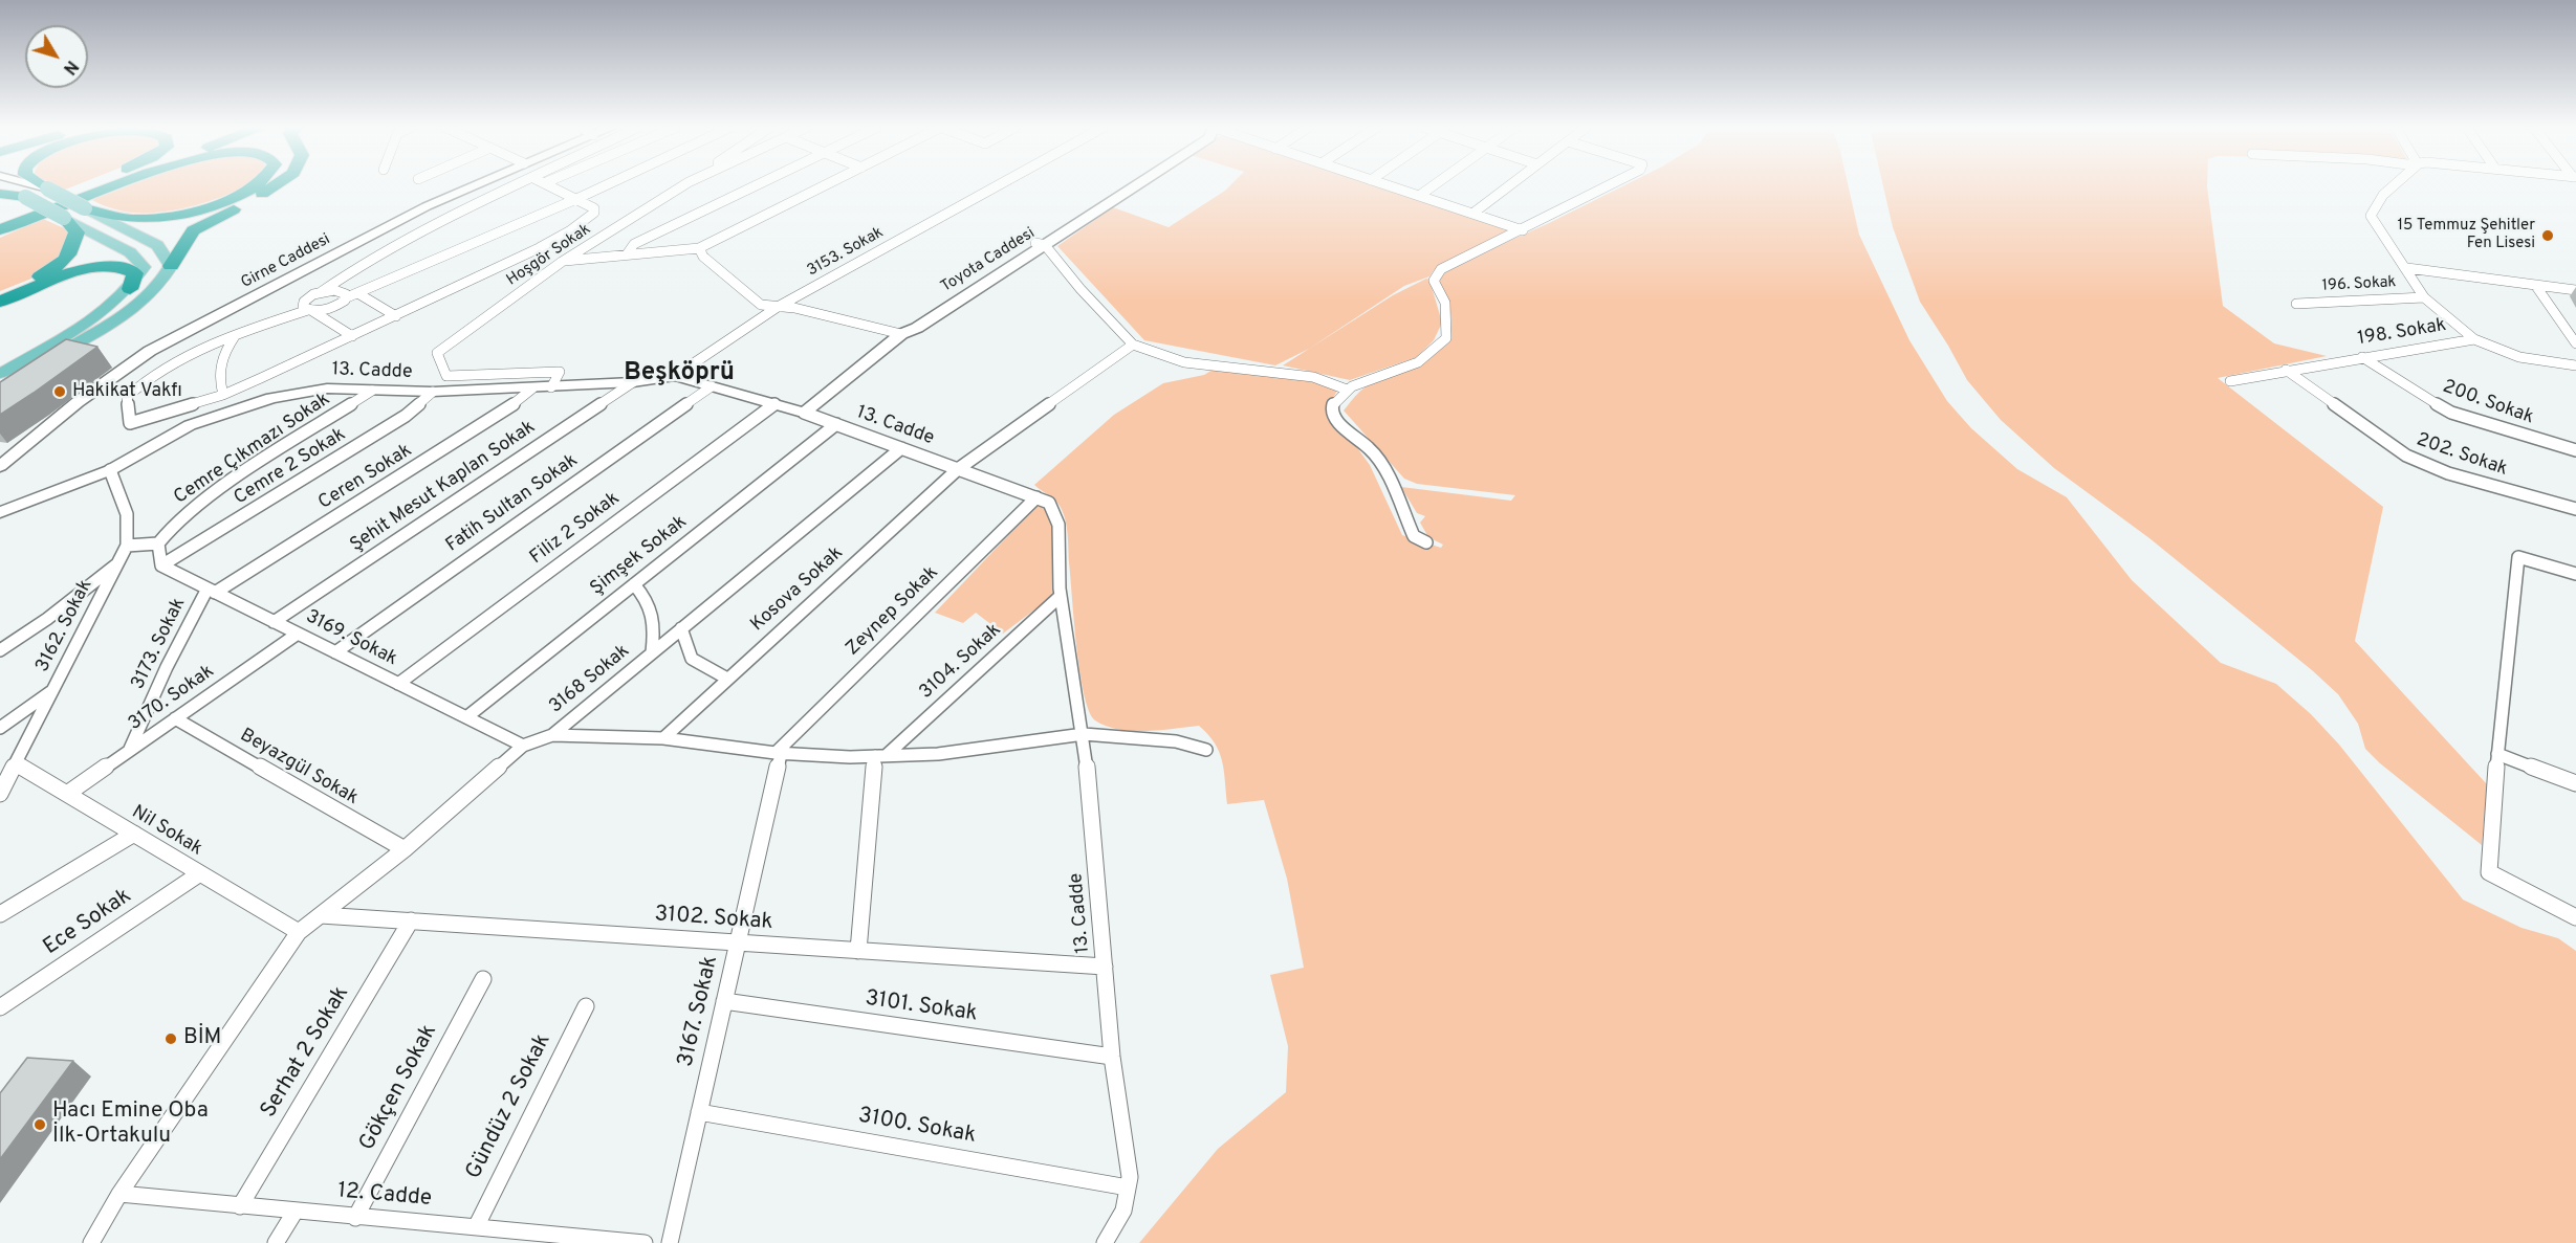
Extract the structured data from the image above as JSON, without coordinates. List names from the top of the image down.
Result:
{
  "streets": {
    "street": [
      "3153. Sokak",
      "Hoşgör Sokak",
      "Toyota Caddesi",
      "Girne Caddesi",
      "196. Sokak",
      "198. Sokak",
      "13. Cadde",
      "200. Sokak",
      "Cemre Çıkmazı Sokak",
      "202. Sokak",
      "Cemre 2 Sokak",
      "Ceren Sokak",
      "Şehit Mesut Kaplan Sokak",
      "Fatih Sultan Sokak",
      "Filiz 2 Sokak",
      "Şimşek Sokak",
      "Kosova Sokak",
      "Zeynep Sokak",
      "3162. Sokak",
      "3169. Sokak",
      "3173. Sokak",
      "3104. Sokak",
      "3168 Sokak",
      "3170. Sokak",
      "Beyazgül Sokak",
      "Nil Sokak",
      "3102. Sokak",
      "Ece Sokak",
      "3101. Sokak",
      "3167. Sokak",
      "Serhat 2 Sokak",
      "Gökçen Sokak",
      "Gündüz 2 Sokak",
      "3100. Sokak",
      "12. Cadde"
    ]
  },
  "crossings": [
    ["3153. Sokak", "13. Cadde"],
    ["Hoşgör Sokak", "13. Cadde"],
    ["Toyota Caddesi", "13. Cadde"],
    ["198. Sokak", "200. Sokak"],
    ["198. Sokak", "202. Sokak"],
    ["13. Cadde", "Cemre Çıkmazı Sokak"],
    ["13. Cadde", "Cemre 2 Sokak"],
    ["13. Cadde", "Ceren Sokak"],
    ["13. Cadde", "Şehit Mesut Kaplan Sokak"],
    ["13. Cadde", "Fatih Sultan Sokak"],
    ["13. Cadde", "Filiz 2 Sokak"],
    ["13. Cadde", "Şimşek Sokak"],
    ["13. Cadde", "Kosova Sokak"],
    ["13. Cadde", "Zeynep Sokak"],
    ["13. Cadde", "3162. Sokak"],
    ["13. Cadde", "3104. Sokak"],
    ["13. Cadde", "3168 Sokak"],
    ["13. Cadde", "3102. Sokak"],
    ["13. Cadde", "3101. Sokak"],
    ["13. Cadde", "3100. Sokak"],
    ["Cemre 2 Sokak", "3169. Sokak"],
    ["Ceren Sokak", "3169. Sokak"],
    ["Ceren Sokak", "3173. Sokak"],
    ["Şehit Mesut Kaplan Sokak", "3169. Sokak"],
    ["Fatih Sultan Sokak", "3169. Sokak"],
    ["Filiz 2 Sokak", "3169. Sokak"],
    ["Şimşek Sokak", "3169. Sokak"],
    ["Zeynep Sokak", "3167. Sokak"],
    ["3162. Sokak", "Nil Sokak"],
    ["3169. Sokak", "3173. Sokak"],
    ["3169. Sokak", "3168 Sokak"],
    ["3169. Sokak", "3170. Sokak"],
    ["3173. Sokak", "3170. Sokak"],
    ["3168 Sokak", "Beyazgül Sokak"],
    ["3168 Sokak", "Nil Sokak"],
    ["3168 Sokak", "3102. Sokak"],
    ["3168 Sokak", "12. Cadde"],
    ["3170. Sokak", "Beyazgül Sokak"],
    ["3170. Sokak", "Nil Sokak"],
    ["Nil Sokak", "Ece Sokak"],
    ["3102. Sokak", "3167. Sokak"],
    ["3102. Sokak", "Serhat 2 Sokak"],
    ["3101. Sokak", "3167. Sokak"],
    ["3167. Sokak", "3100. Sokak"],
    ["Serhat 2 Sokak", "12. Cadde"],
    ["Gökçen Sokak", "12. Cadde"],
    ["Gündüz 2 Sokak", "12. Cadde"]
  ],
  "districts": ["Beşköprü"],
  "places": [
    "15 Temmuz Şehitler Fen Lisesi",
    "Hakikat Vakfı",
    "BİM",
    "Hacı Emine Oba İlk-Ortakulu"
  ],
  "north": "bottom right"
}
